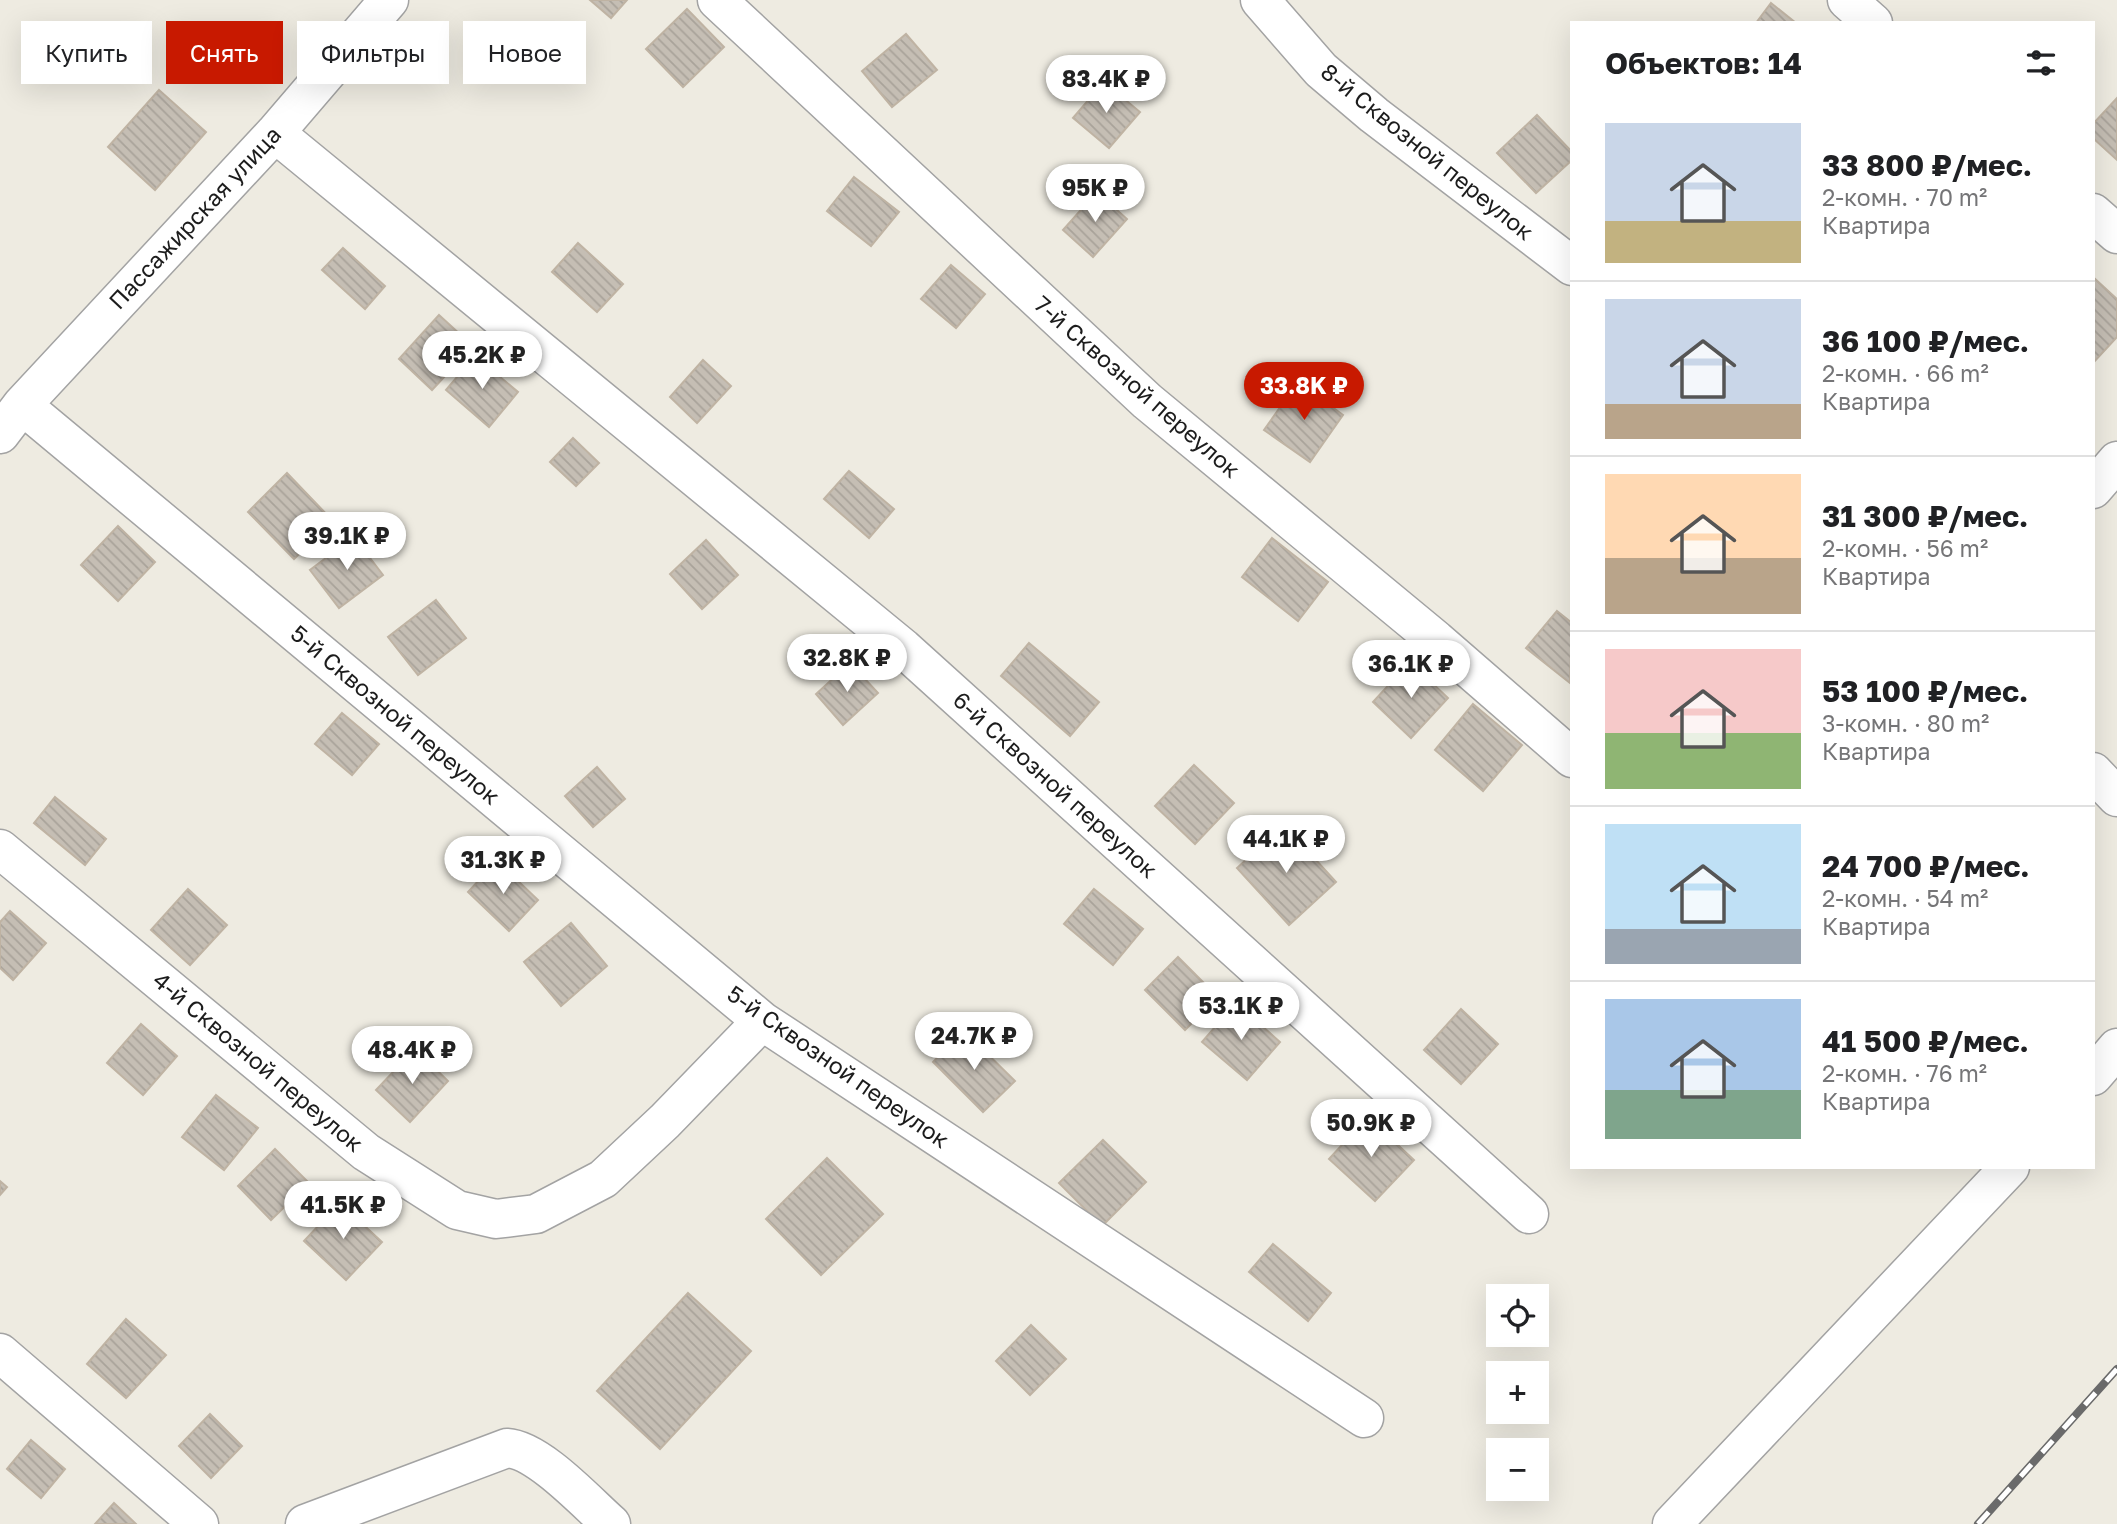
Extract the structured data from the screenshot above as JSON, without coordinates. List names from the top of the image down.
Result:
{
  "streets": {
    "street": [
      "8-й Сквозной переулок",
      "Пассажирская улица",
      "7-й Сквозной переулок",
      "5-й Сквозной переулок",
      "6-й Сквозной переулок",
      "4-й Сквозной переулок"
    ]
  },
  "crossings": [
    ["Пассажирская улица", "5-й Сквозной переулок"],
    ["Пассажирская улица", "6-й Сквозной переулок"],
    ["5-й Сквозной переулок", "4-й Сквозной переулок"]
  ],
  "page": {
    "chip": [
      "Купить",
      "Снять",
      "Фильтры",
      "Новое"
    ],
    "heading": "Объектов: 14",
    "price": [
      "83.4K ₽",
      "95K ₽",
      "45.2K ₽",
      "33.8K ₽",
      "39.1K ₽",
      "32.8K ₽",
      "36.1K ₽",
      "44.1K ₽",
      "31.3K ₽",
      "53.1K ₽",
      "24.7K ₽",
      "48.4K ₽",
      "50.9K ₽",
      "41.5K ₽"
    ],
    "list": [
      {
        "name": "33 800 ₽/мес.",
        "note": "2-комн. · 70 m² · Квартира"
      },
      {
        "name": "36 100 ₽/мес.",
        "note": "2-комн. · 66 m² · Квартира"
      },
      {
        "name": "31 300 ₽/мес.",
        "note": "2-комн. · 56 m² · Квартира"
      },
      {
        "name": "53 100 ₽/мес.",
        "note": "3-комн. · 80 m² · Квартира"
      },
      {
        "name": "24 700 ₽/мес.",
        "note": "2-комн. · 54 m² · Квартира"
      },
      {
        "name": "41 500 ₽/мес.",
        "note": "2-комн. · 76 m² · Квартира"
      }
    ],
    "map_buttons": ["+", "−"]
  }
}
